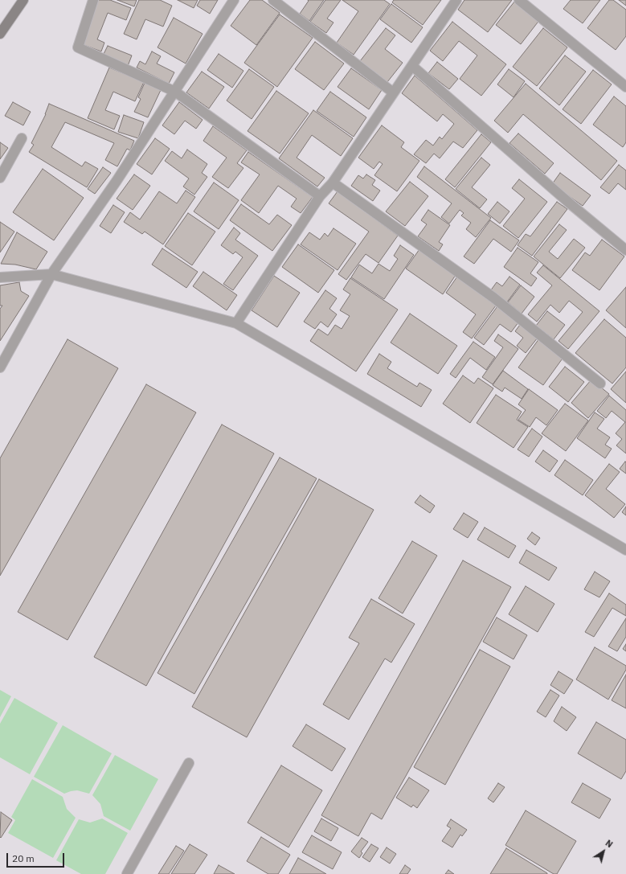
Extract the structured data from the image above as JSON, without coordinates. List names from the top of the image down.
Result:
{
  "scale_bar": "20 m",
  "north": "top right"
}
